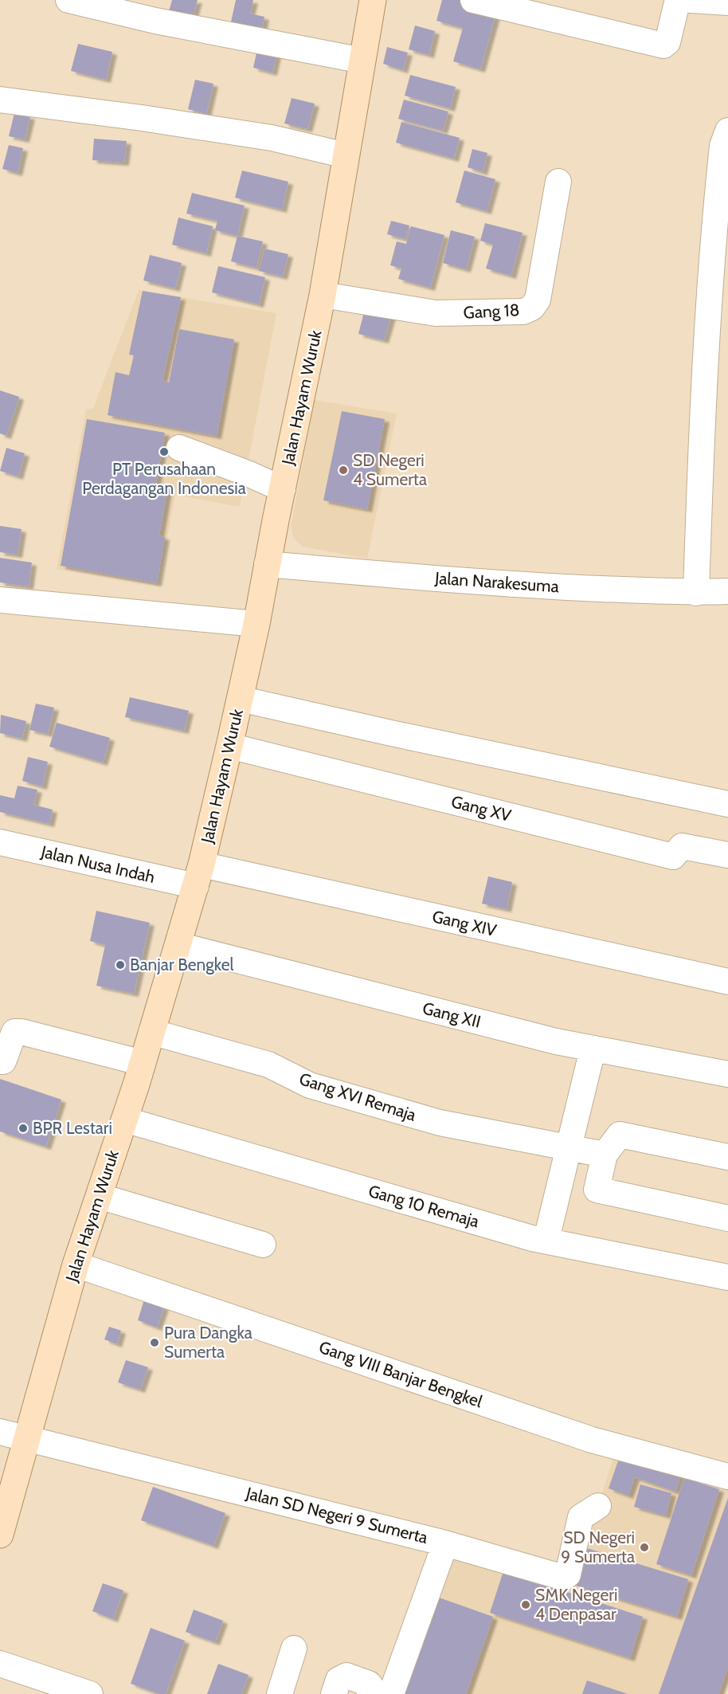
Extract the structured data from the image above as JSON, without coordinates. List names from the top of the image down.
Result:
{
  "streets": {
    "main road": ["Jalan Hayam Wuruk"],
    "street": [
      "Gang 18",
      "Jalan Narakesuma",
      "Gang XV",
      "Jalan Nusa Indah",
      "Gang XIV",
      "Gang XII",
      "Gang XVI Remaja",
      "Gang 10 Remaja",
      "Gang VIII Banjar Bengkel",
      "Jalan SD Negeri 9 Sumerta"
    ]
  },
  "crossings": [
    ["Gang 18", "Jalan Hayam Wuruk"],
    ["Jalan Hayam Wuruk", "Jalan Narakesuma"],
    ["Jalan Hayam Wuruk", "Gang XV"],
    ["Jalan Hayam Wuruk", "Jalan Nusa Indah"],
    ["Jalan Hayam Wuruk", "Gang XIV"],
    ["Jalan Hayam Wuruk", "Gang XII"],
    ["Jalan Hayam Wuruk", "Gang XVI Remaja"],
    ["Jalan Hayam Wuruk", "Gang 10 Remaja"],
    ["Jalan Hayam Wuruk", "Gang VIII Banjar Bengkel"],
    ["Jalan Hayam Wuruk", "Jalan SD Negeri 9 Sumerta"],
    ["Jalan Nusa Indah", "Gang XIV"]
  ],
  "places": [
    "PT Perusahaan Perdagangan Indonesia",
    "SD Negeri 4 Sumerta",
    "Banjar Bengkel",
    "BPR Lestari",
    "Pura Dangka Sumerta",
    "SD Negeri 9 Sumerta",
    "SMK Negeri 4 Denpasar"
  ]
}
